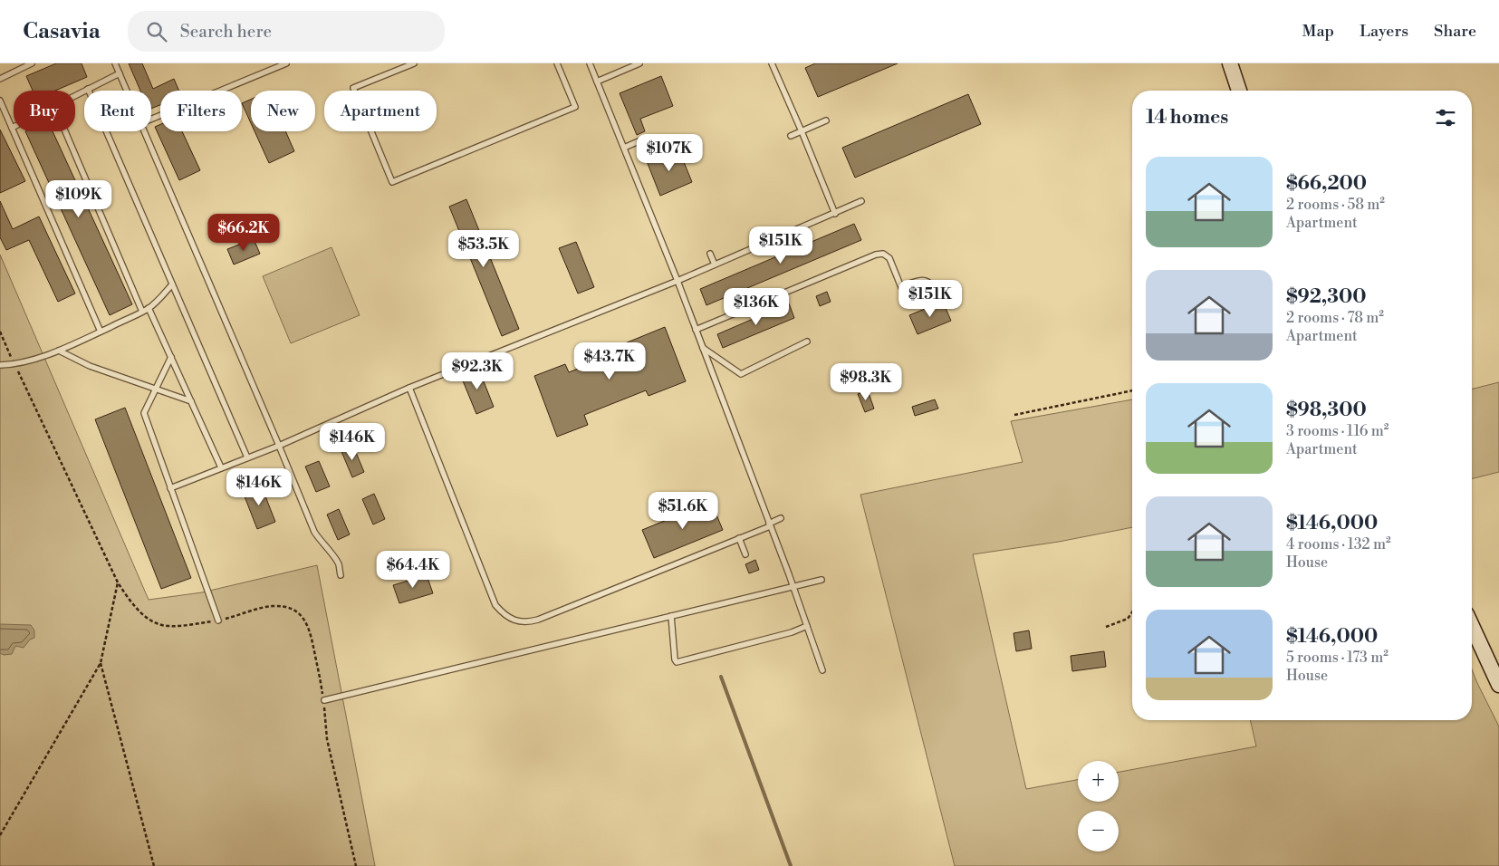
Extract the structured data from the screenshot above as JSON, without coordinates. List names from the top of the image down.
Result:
{
  "page": {
    "header": "Casavia",
    "search": "Search here",
    "nav": ["Map", "Layers", "Share"],
    "chip": [
      "Buy",
      "Rent",
      "Filters",
      "New",
      "Apartment"
    ],
    "heading": "14 homes",
    "price": [
      "$107K",
      "$109K",
      "$66.2K",
      "$151K",
      "$53.5K",
      "$151K",
      "$136K",
      "$43.7K",
      "$92.3K",
      "$98.3K",
      "$146K",
      "$146K",
      "$51.6K",
      "$64.4K"
    ],
    "list": [
      {
        "name": "$66,200",
        "note": "2 rooms · 58 m² · Apartment"
      },
      {
        "name": "$92,300",
        "note": "2 rooms · 78 m² · Apartment"
      },
      {
        "name": "$98,300",
        "note": "3 rooms · 116 m² · Apartment"
      },
      {
        "name": "$146,000",
        "note": "4 rooms · 132 m² · House"
      },
      {
        "name": "$146,000",
        "note": "5 rooms · 173 m² · House"
      }
    ],
    "map_buttons": ["+", "−"]
  }
}
